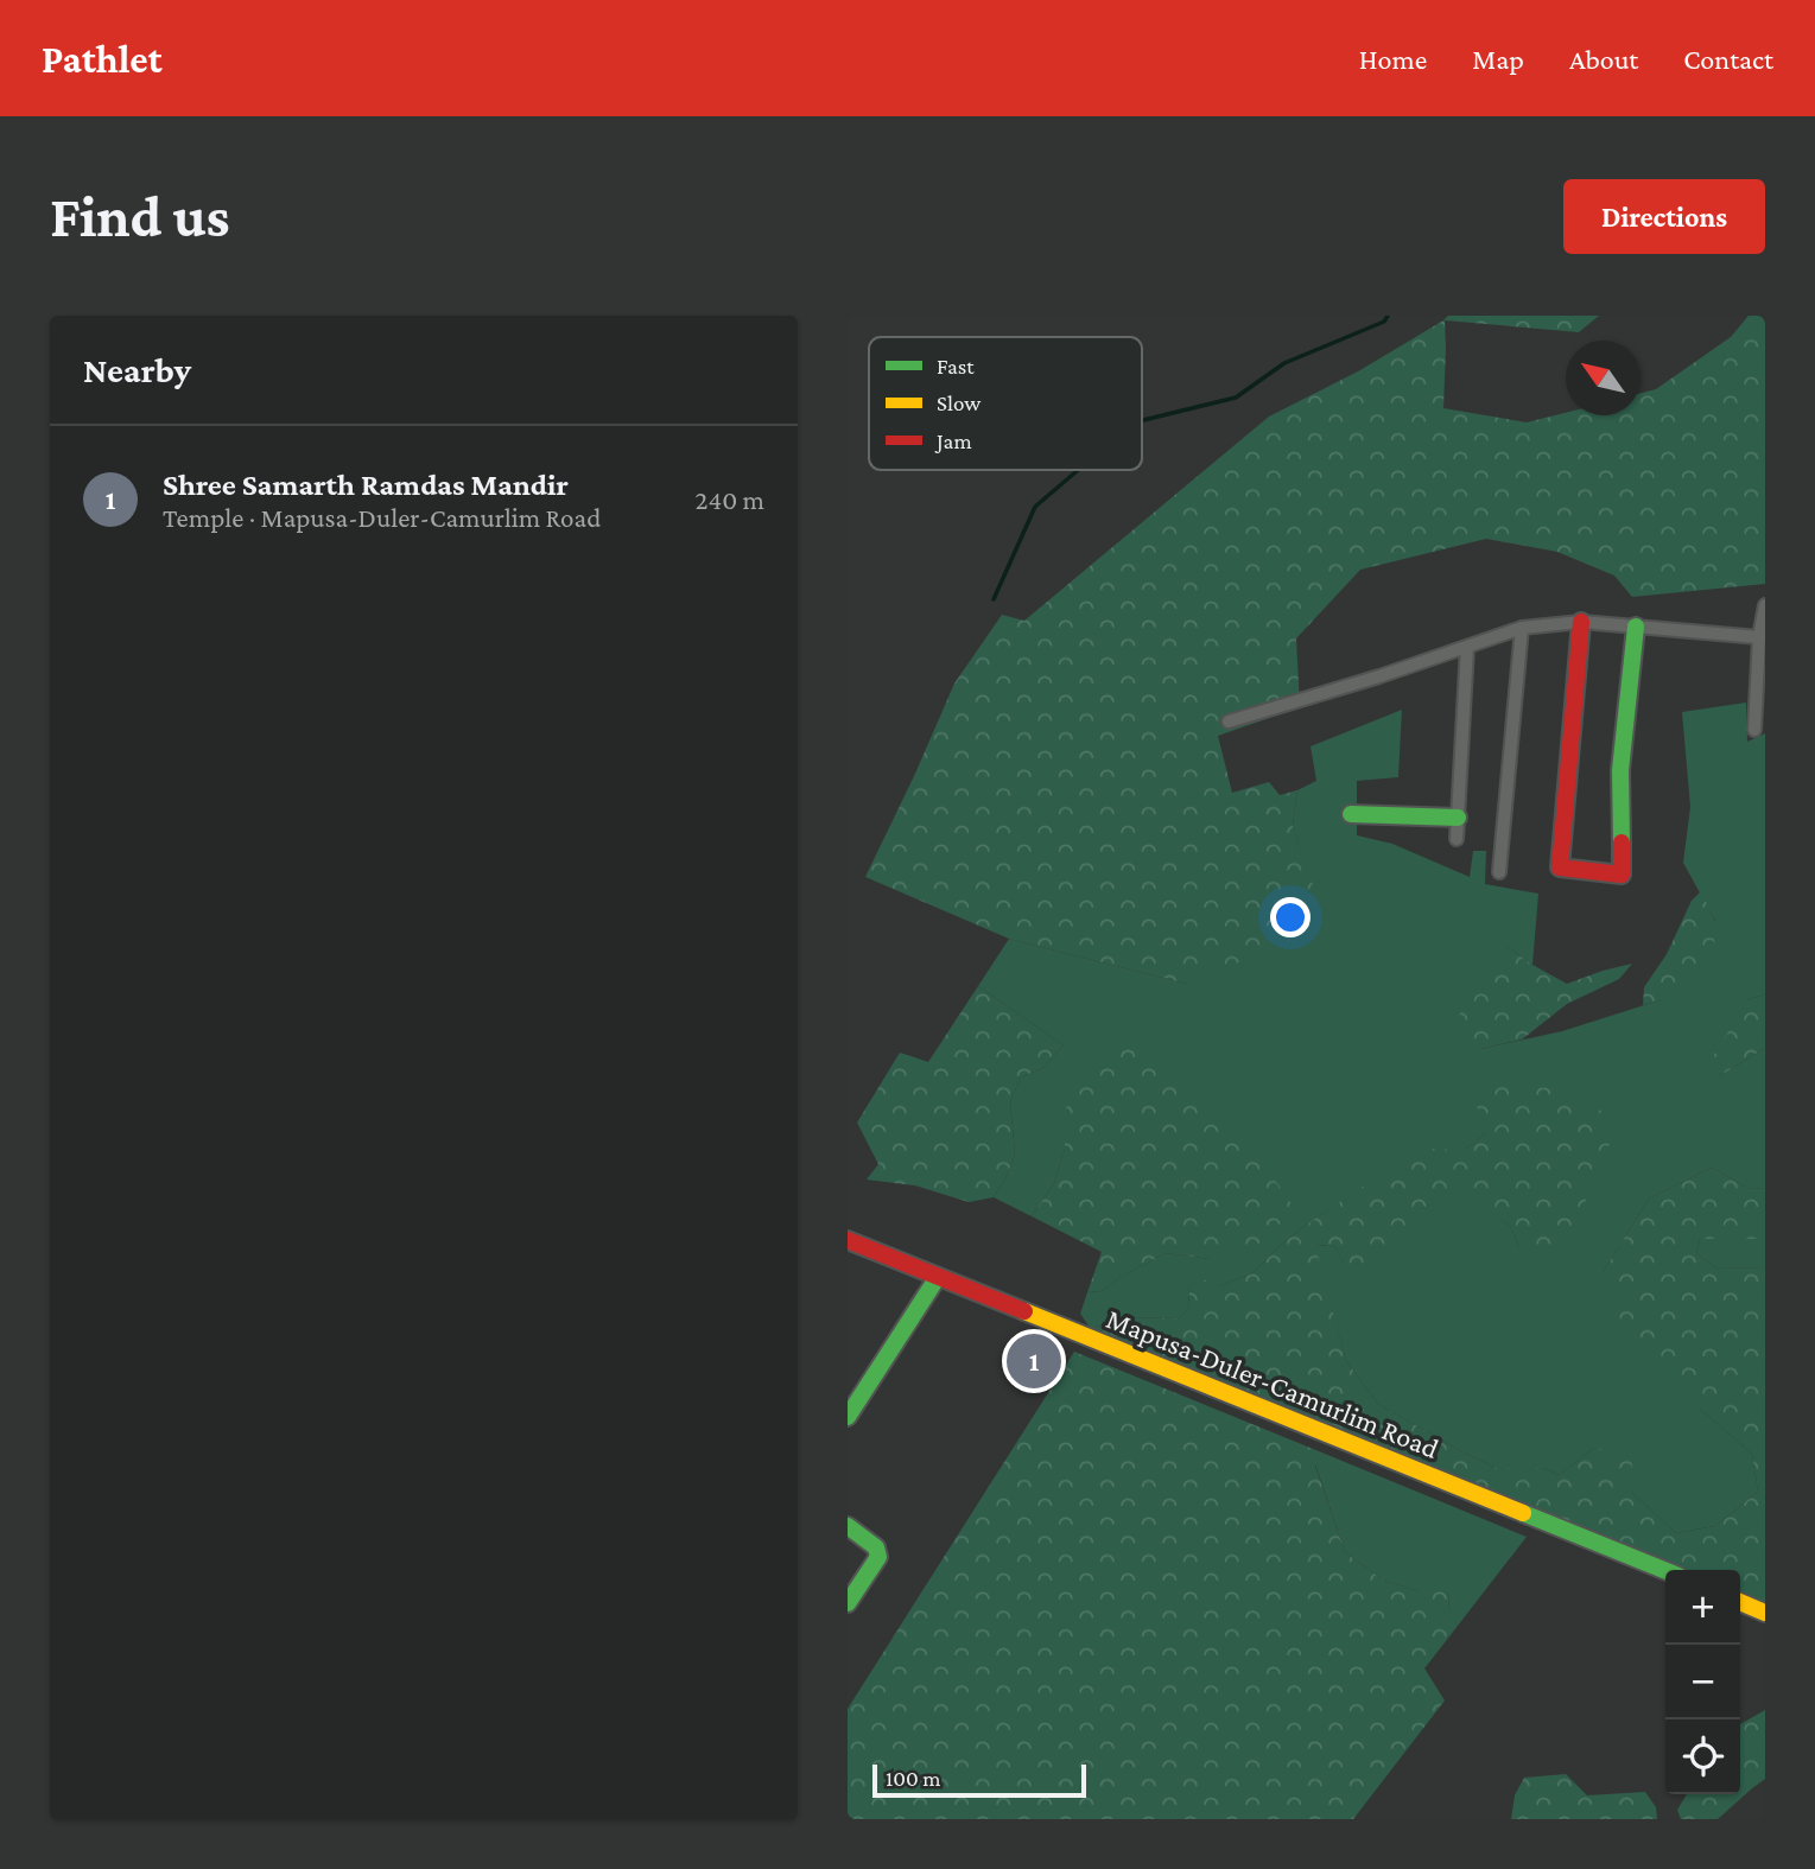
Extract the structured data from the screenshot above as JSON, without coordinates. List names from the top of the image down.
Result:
{
  "streets": {
    "street": ["Mapusa-Duler-Camurlim Road"]
  },
  "legend": ["Fast", "Slow", "Jam"],
  "scale_bar": "100 m",
  "north": "top left",
  "page": {
    "header": "Pathlet",
    "nav": [
      "Home",
      "Map",
      "About",
      "Contact"
    ],
    "buttons": "Directions",
    "title": "Find us",
    "heading": "Nearby",
    "list": [
      {
        "mark": "1",
        "name": "Shree Samarth Ramdas Mandir",
        "note": "Temple · Mapusa-Duler-Camurlim Road",
        "value": "240 m"
      }
    ],
    "pins": "1",
    "map_buttons": ["+", "−"],
    "scale": "100 m"
  }
}
